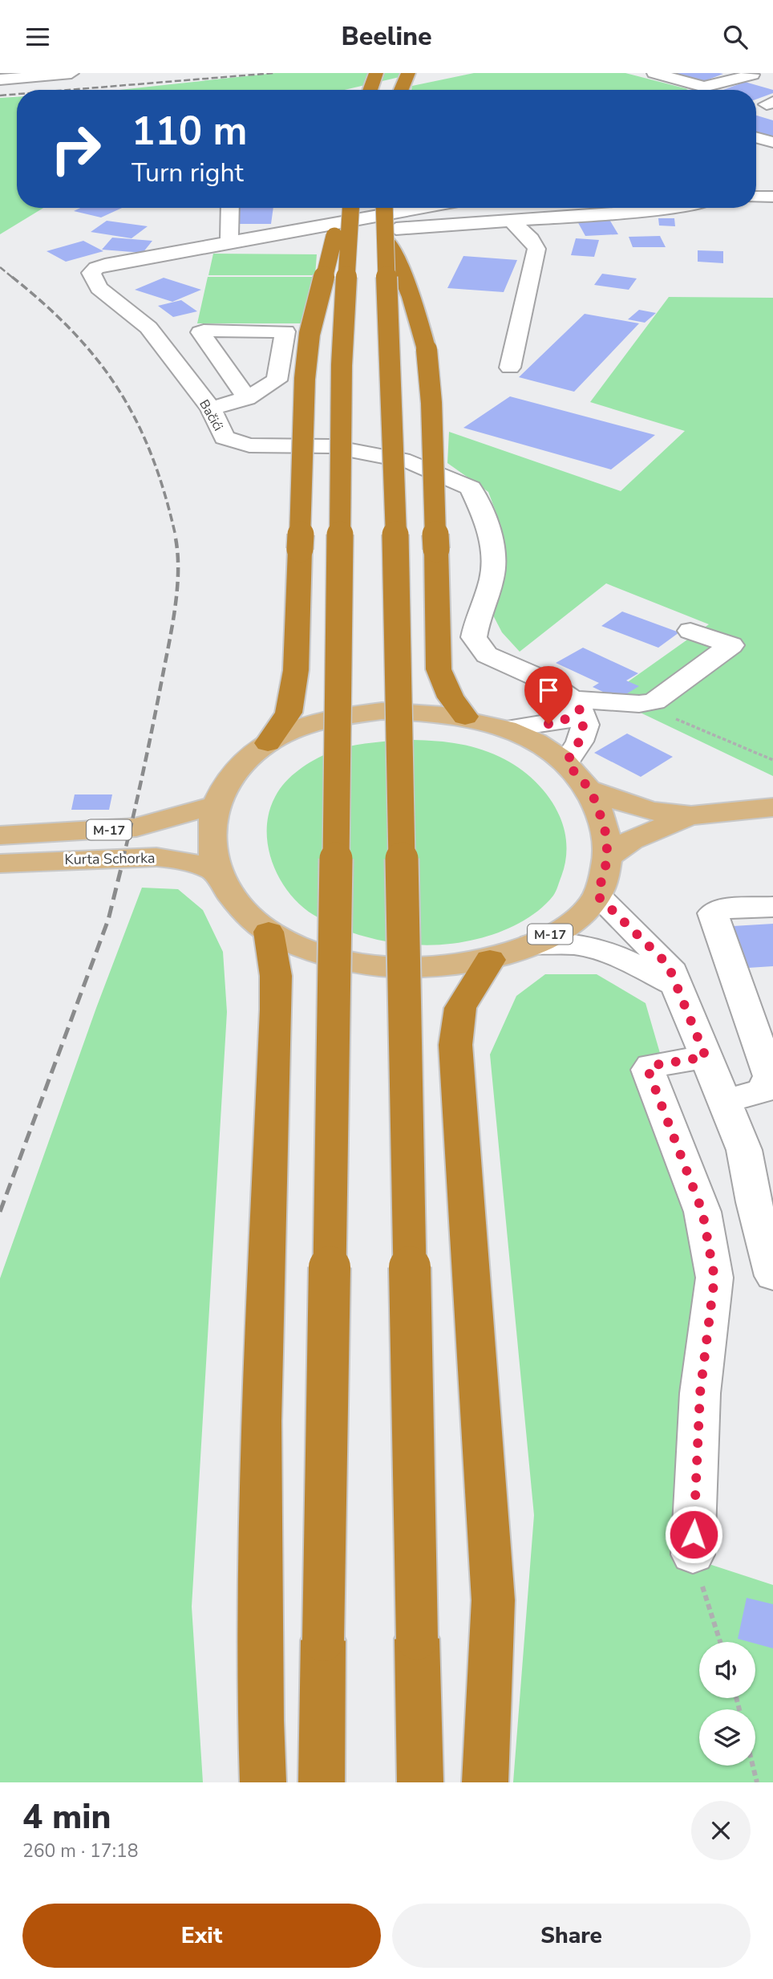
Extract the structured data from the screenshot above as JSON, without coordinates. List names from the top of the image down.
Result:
{
  "streets": {
    "main road": ["M-17", "Kurta Schorka"],
    "street": ["Bačići"]
  },
  "crossings": [
    ["M-17", "Kurta Schorka"]
  ],
  "page": {
    "header": "Beeline",
    "turn": ["110 m", "Turn right"],
    "heading": ["4 min", "260 m · 17:18"],
    "buttons": ["Exit", "Share"]
  }
}
